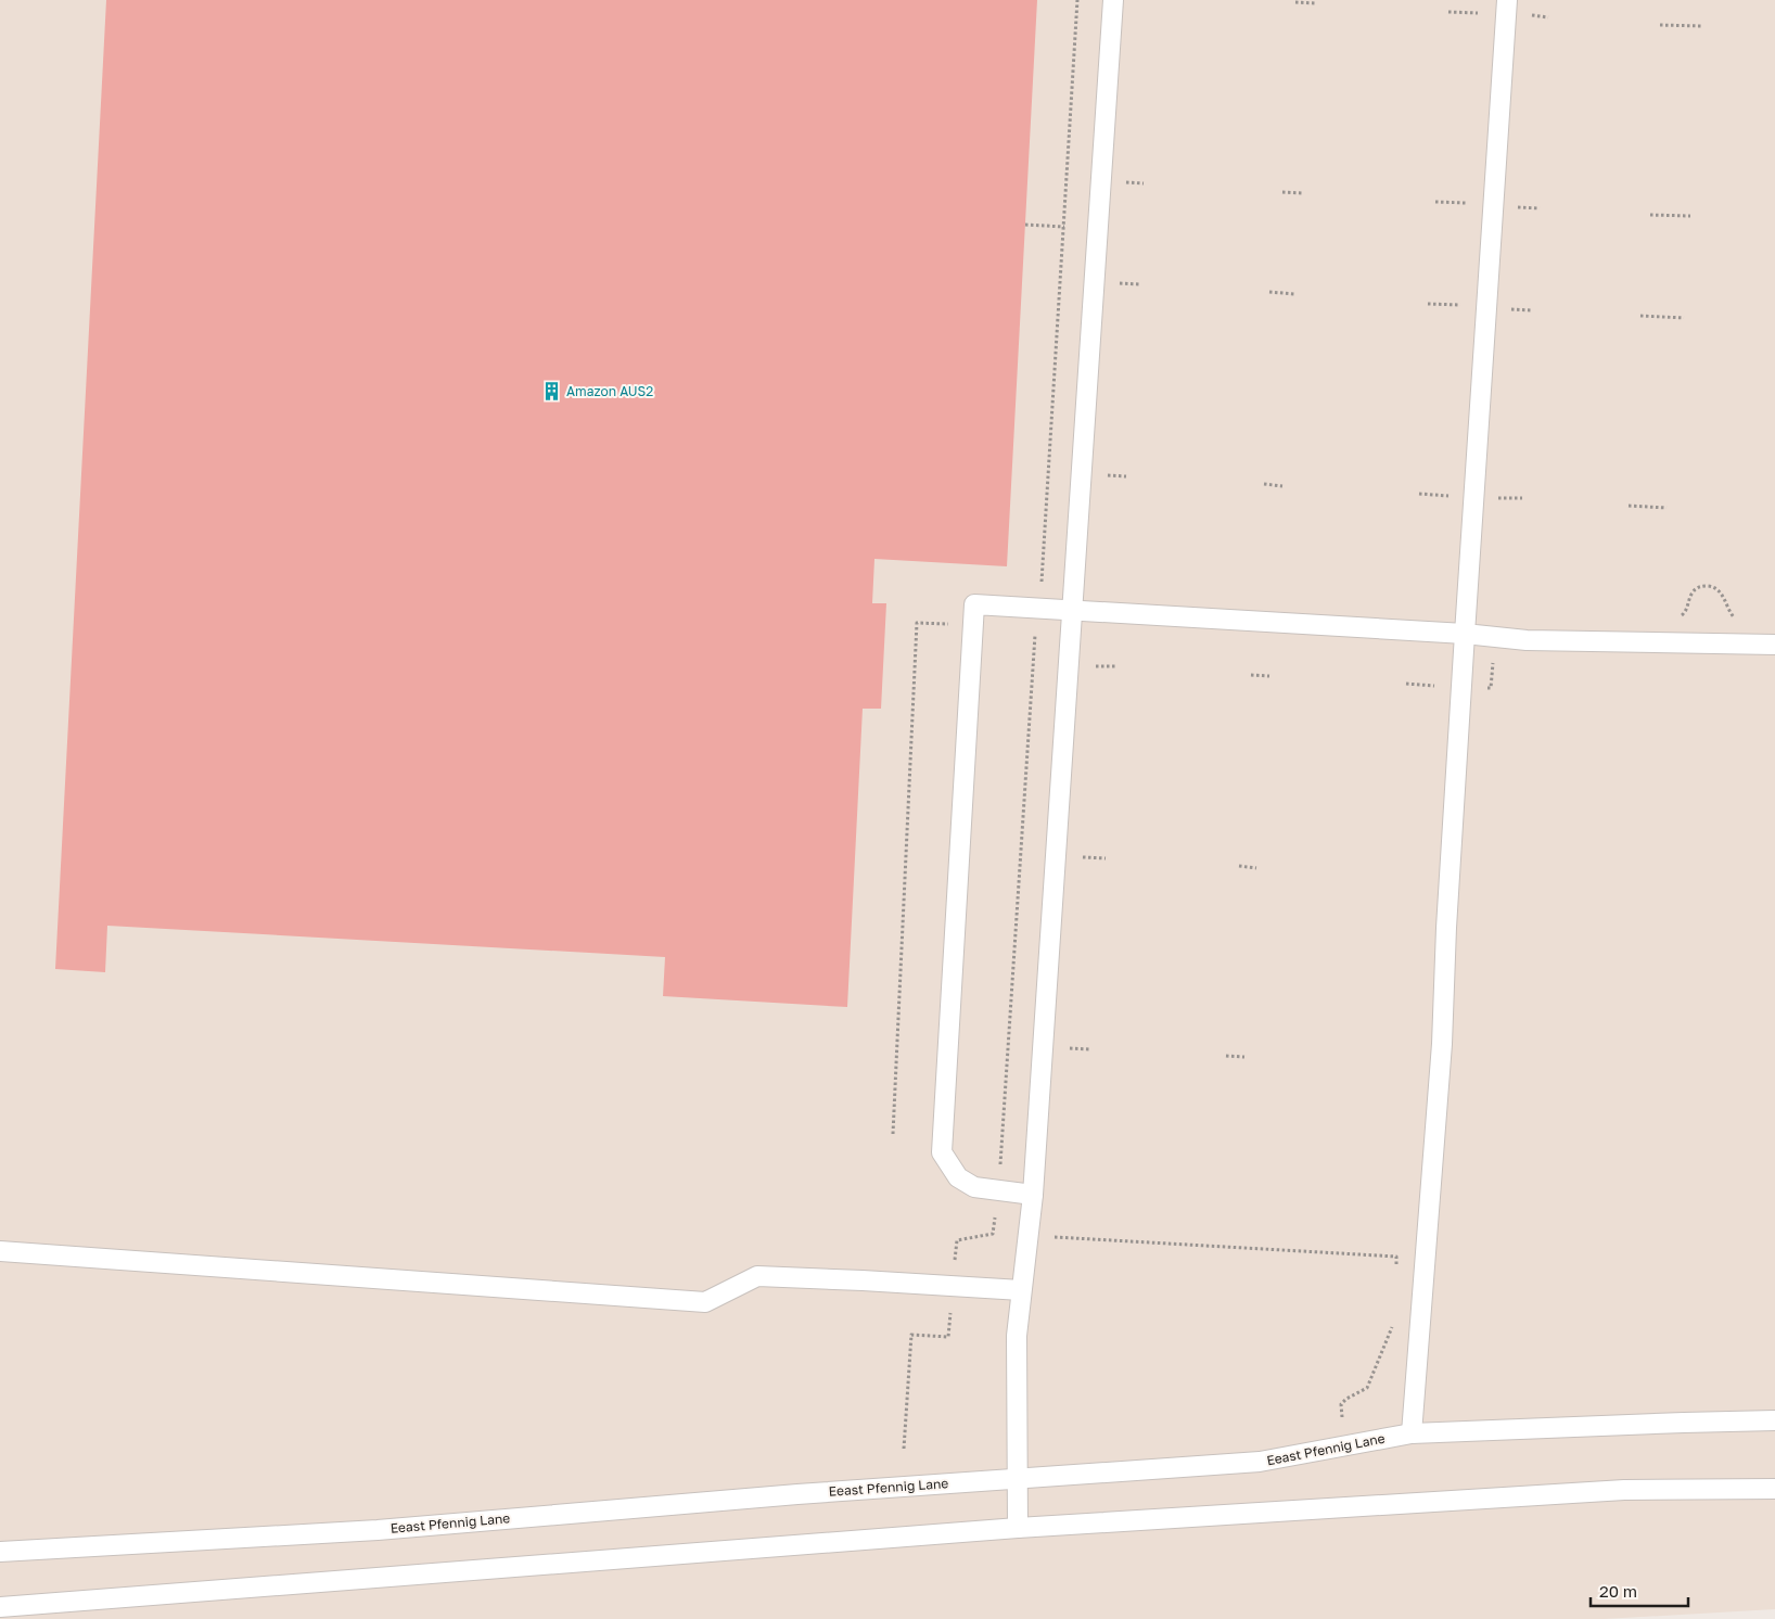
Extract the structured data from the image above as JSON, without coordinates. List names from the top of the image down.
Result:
{
  "streets": {
    "lane": ["Eeast Pfennig Lane"]
  },
  "places": {
    "building": ["Amazon AUS2"]
  },
  "scale_bar": "20 m"
}
